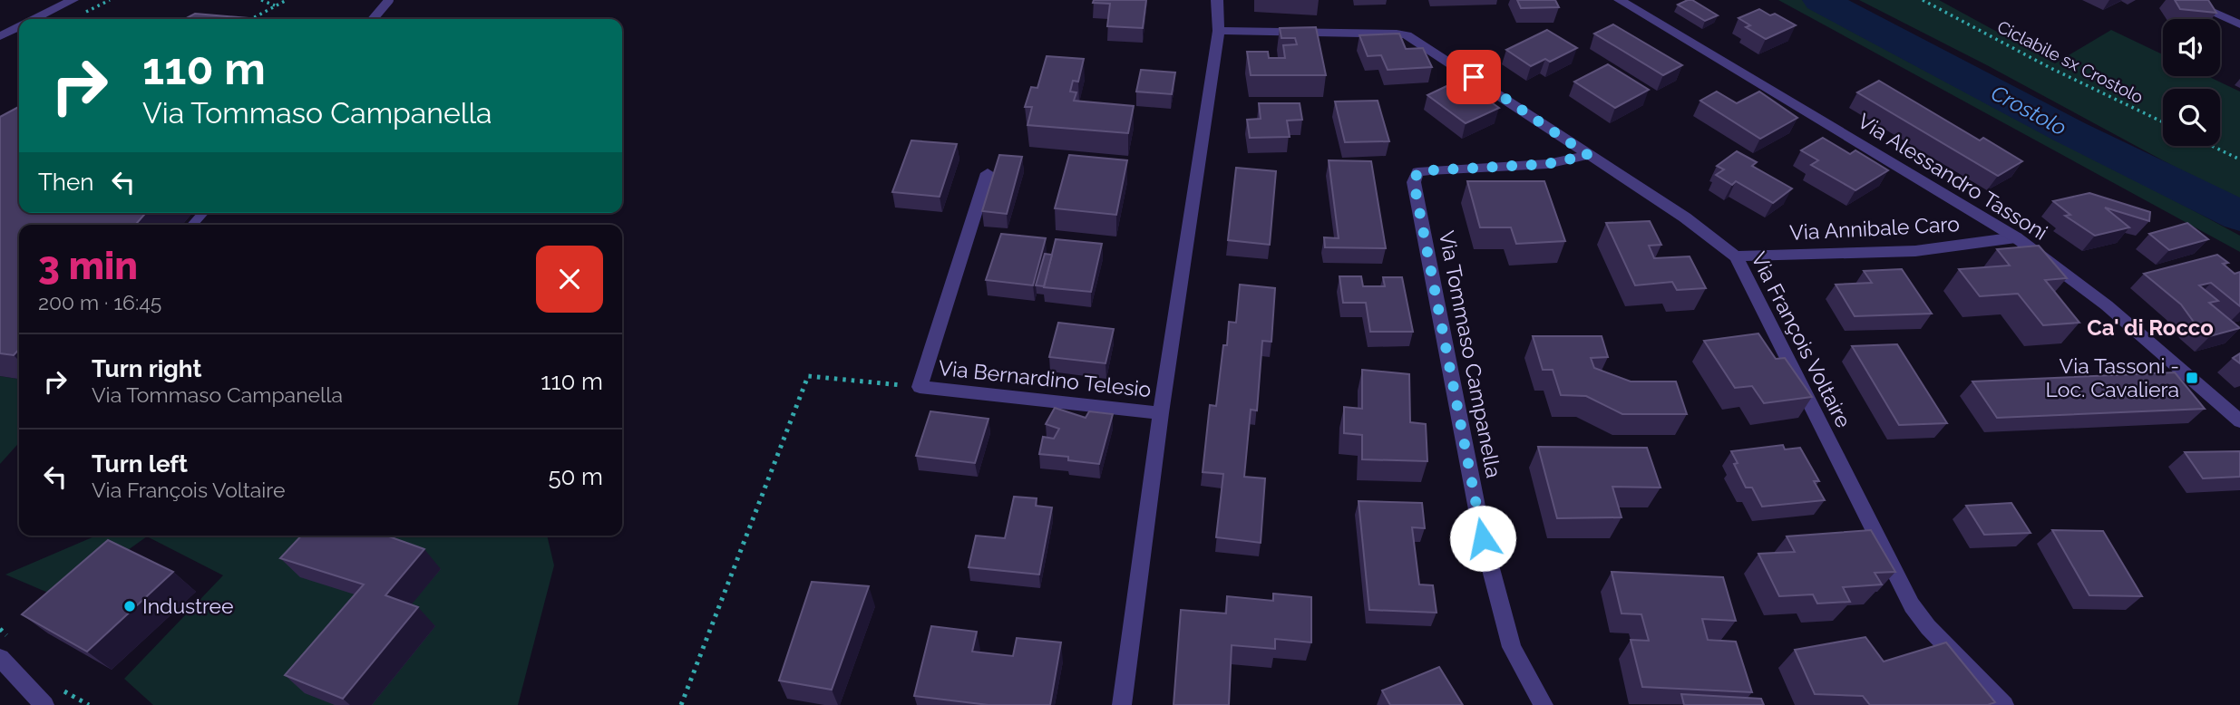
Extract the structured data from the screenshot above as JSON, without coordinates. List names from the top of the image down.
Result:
{
  "streets": {
    "street": [
      "Via Alessandro Tassoni",
      "Via Annibale Caro",
      "Via François Voltaire",
      "Via Tommaso Campanella",
      "Via Bernardino Telesio"
    ],
    "path": ["Ciclabile sx Crostolo"]
  },
  "crossings": [
    ["Via Alessandro Tassoni", "Via Annibale Caro"],
    ["Via Annibale Caro", "Via François Voltaire"],
    ["Via François Voltaire", "Via Tommaso Campanella"],
    ["Via François Voltaire", "Via Bernardino Telesio"]
  ],
  "districts": ["Ca' di Rocco"],
  "water": ["Crostolo"],
  "places": {
    "transit": ["Via Tassoni - Loc. Cavaliera"],
    "other": ["Industree"]
  },
  "page": {
    "turn": ["110 m", "Via Tommaso Campanella"],
    "then": "Then",
    "heading": ["3 min", "200 m · 16:45"],
    "list": [
      {
        "name": "Turn right",
        "note": "Via Tommaso Campanella",
        "value": "110 m"
      },
      {
        "name": "Turn left",
        "note": "Via François Voltaire",
        "value": "50 m"
      }
    ]
  }
}
